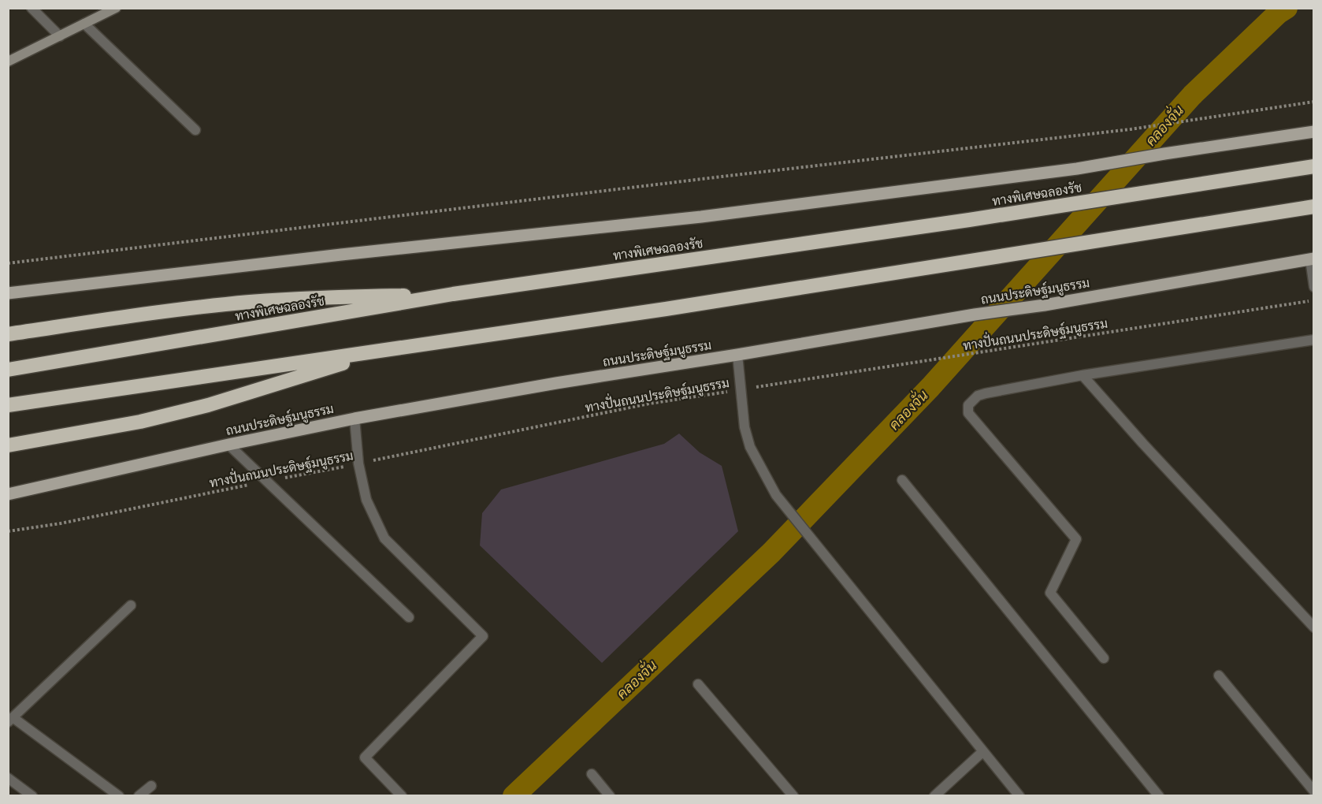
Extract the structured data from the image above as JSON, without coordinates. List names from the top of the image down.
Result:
{
  "streets": {
    "highway": ["ทางพิเศษฉลองรัช"],
    "main road": ["ถนนประดิษฐ์มนูธรรม"],
    "path": ["ทางปั่นถนนประดิษฐ์มนูธรรม"]
  },
  "water": ["คลองจั่น"]
}
